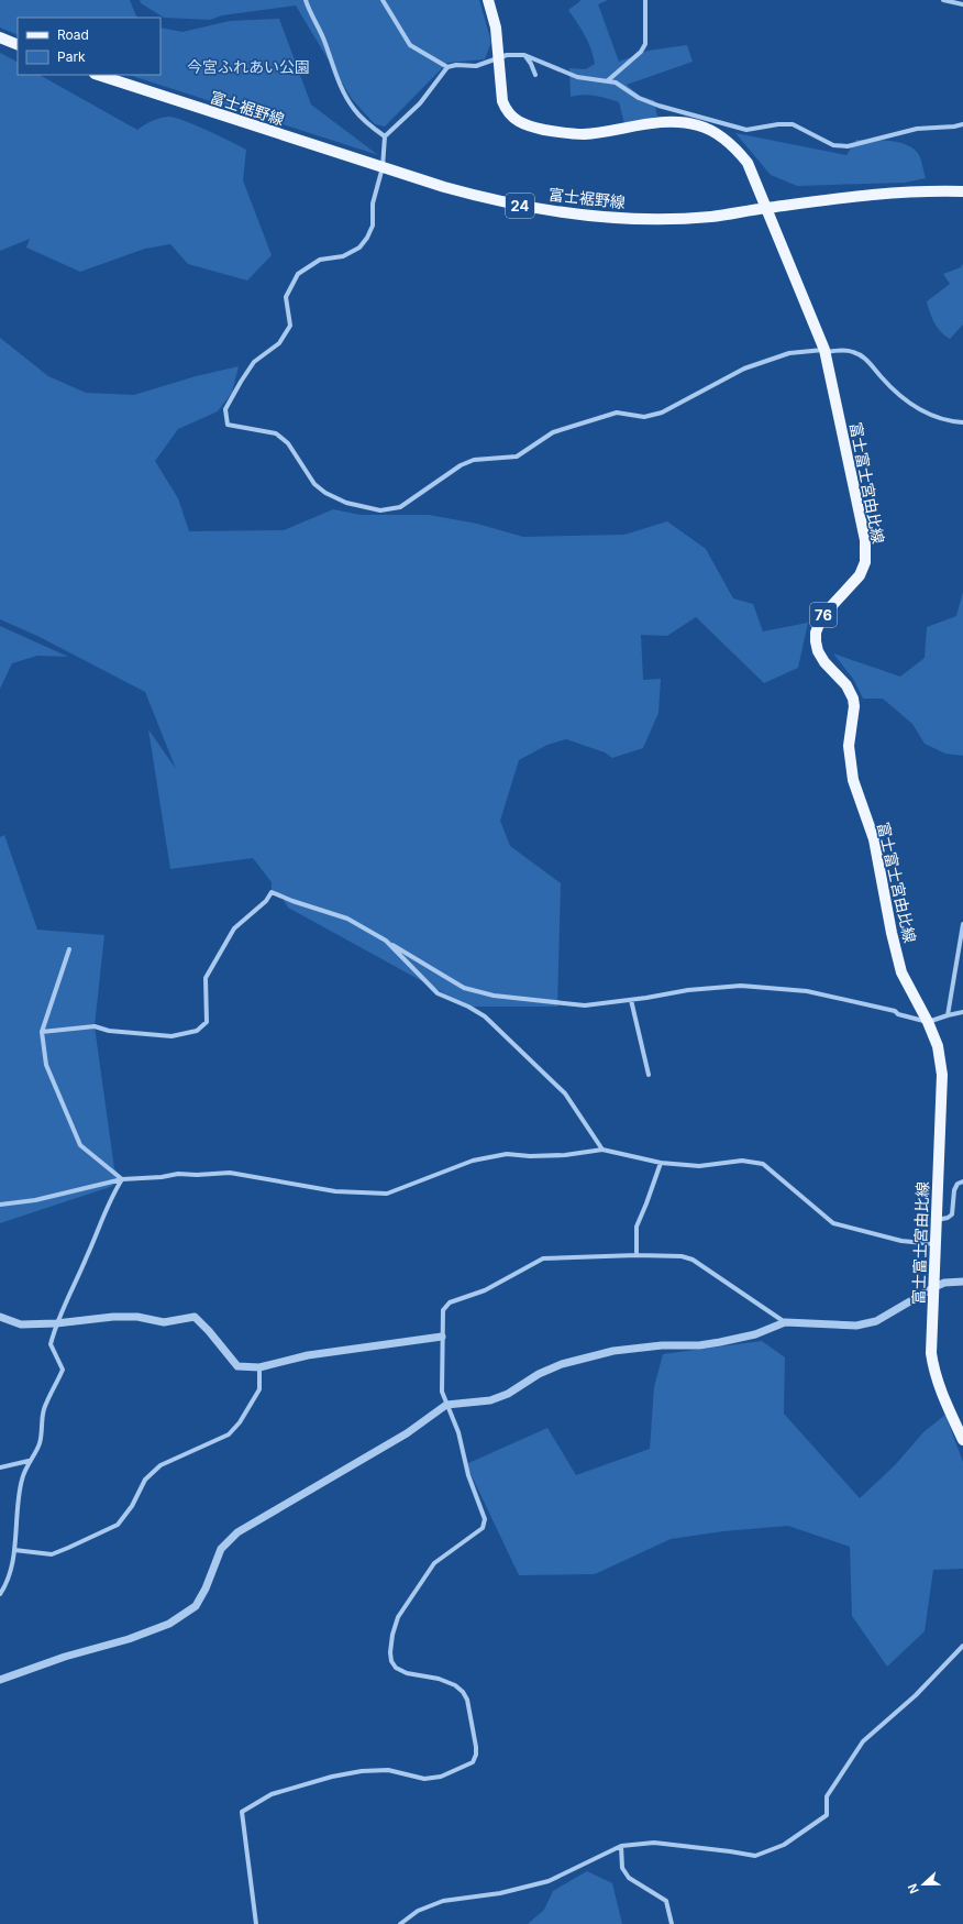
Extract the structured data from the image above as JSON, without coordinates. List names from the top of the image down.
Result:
{
  "streets": {
    "main road": [
      "富士裾野線",
      "24",
      "富士富士宮由比線",
      "76"
    ]
  },
  "crossings": [
    ["富士裾野線", "富士富士宮由比線"]
  ],
  "parks": ["今宮ふれあい公園"],
  "legend": ["Road", "Park"],
  "north": "left"
}
